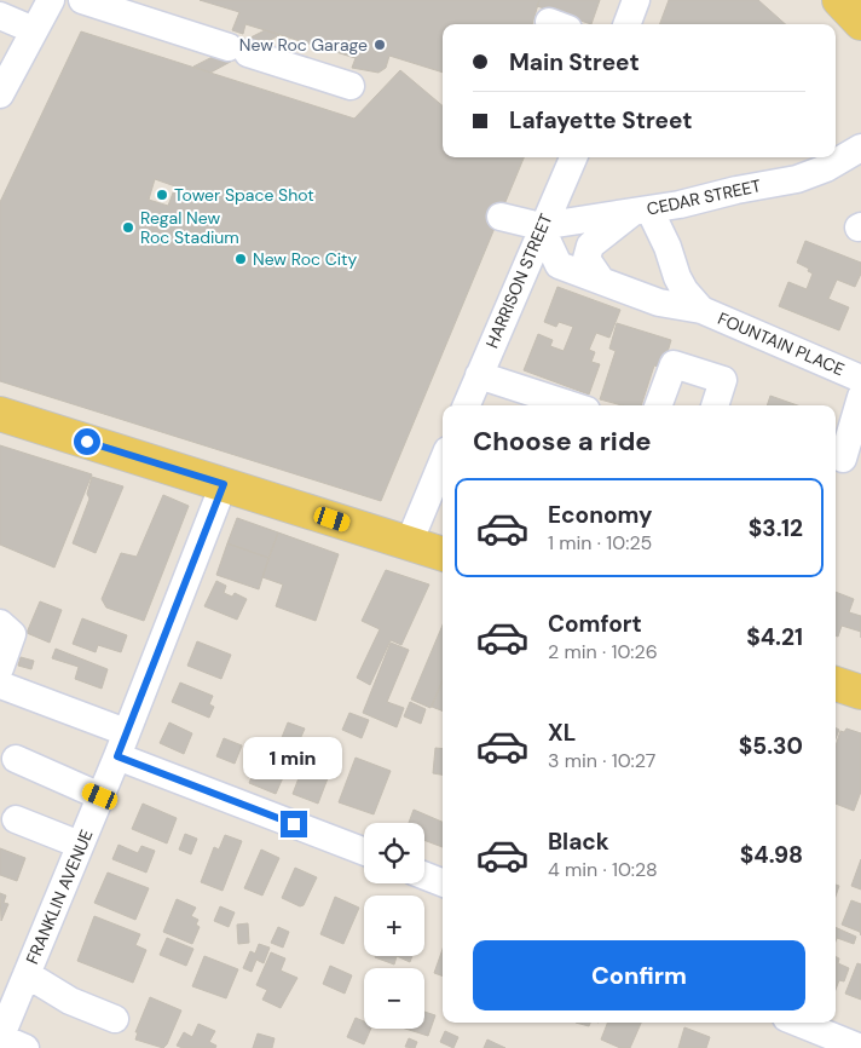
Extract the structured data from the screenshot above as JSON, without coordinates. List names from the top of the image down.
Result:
{
  "streets": {
    "street": [
      "CEDAR STREET",
      "HARRISON STREET",
      "FOUNTAIN PLACE",
      "FRANKLIN AVENUE"
    ]
  },
  "crossings": [
    ["CEDAR STREET", "HARRISON STREET"],
    ["CEDAR STREET", "FOUNTAIN PLACE"],
    ["HARRISON STREET", "FOUNTAIN PLACE"]
  ],
  "places": [
    "New Roc Garage",
    "Tower Space Shot",
    "Regal New Roc Stadium",
    "New Roc City"
  ],
  "page": {
    "banner": ["Main Street", "Lafayette Street"],
    "heading": "Choose a ride",
    "list": [
      {
        "name": "Economy",
        "note": "1 min · 10:25",
        "value": "$3.12"
      },
      {
        "name": "Comfort",
        "note": "2 min · 10:26",
        "value": "$4.21"
      },
      {
        "name": "XL",
        "note": "3 min · 10:27",
        "value": "$5.30"
      },
      {
        "name": "Black",
        "note": "4 min · 10:28",
        "value": "$4.98"
      }
    ],
    "bubble": "1 min",
    "map_buttons": ["+", "−"],
    "buttons": "Confirm"
  }
}
